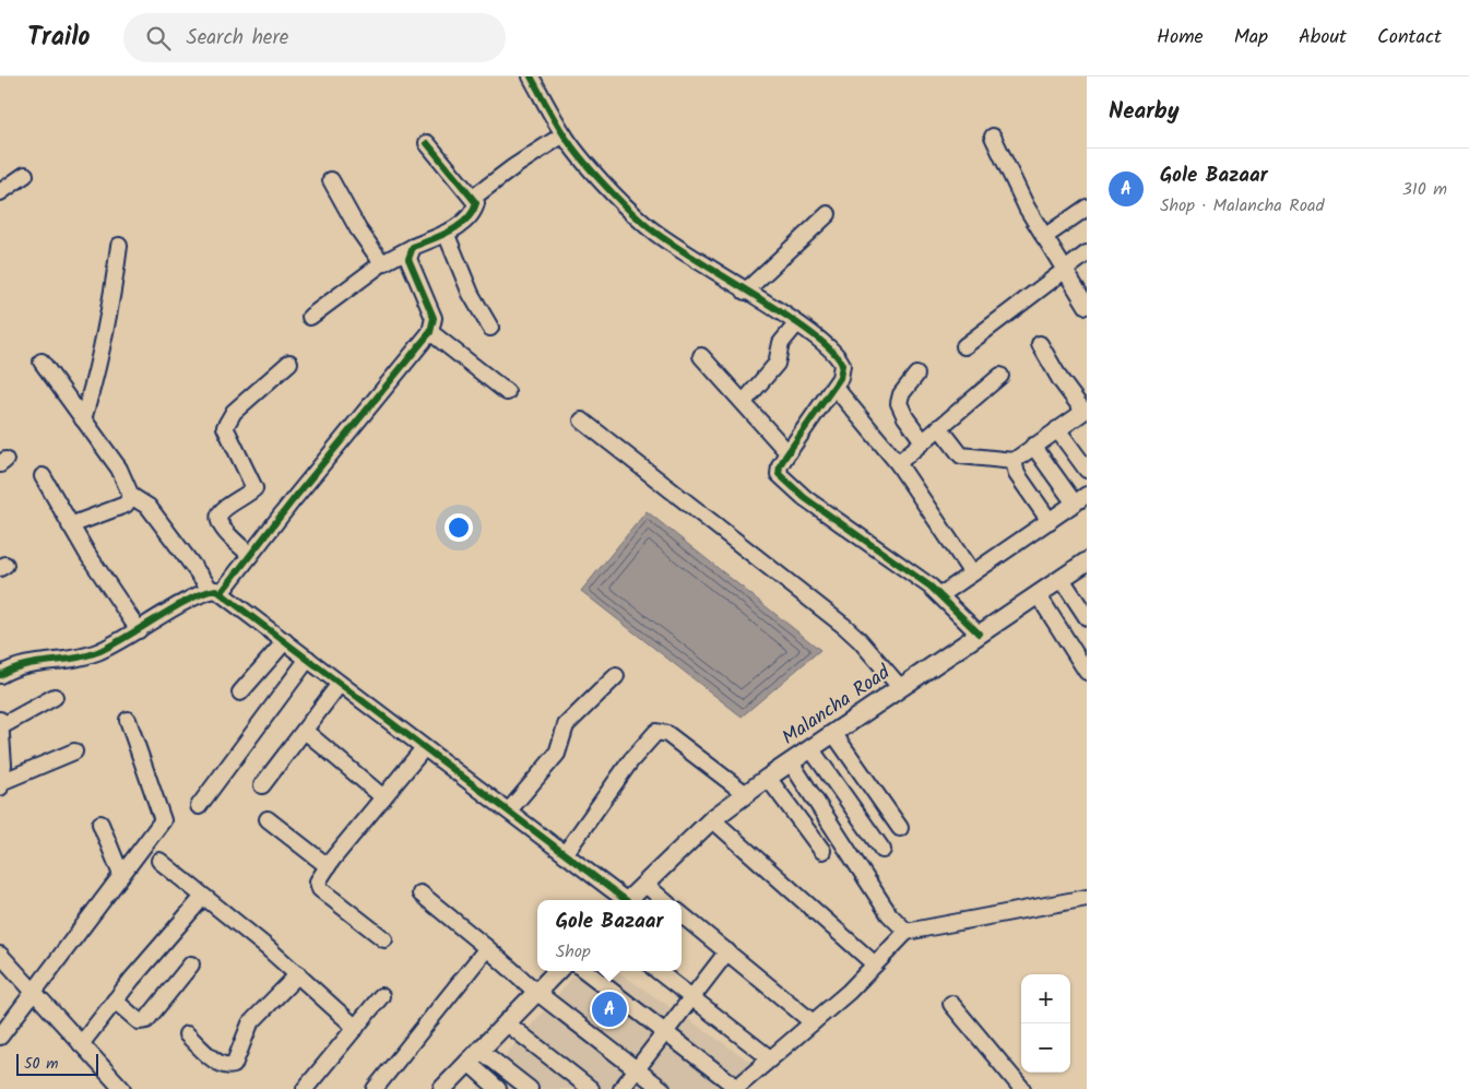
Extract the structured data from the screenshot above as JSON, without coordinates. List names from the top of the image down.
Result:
{
  "streets": {
    "main road": ["Malancha Road"]
  },
  "scale_bar": "50 m",
  "page": {
    "header": "Trailo",
    "search": "Search here",
    "nav": [
      "Home",
      "Map",
      "About",
      "Contact"
    ],
    "heading": "Nearby",
    "list": [
      {
        "mark": "A",
        "name": "Gole Bazaar",
        "note": "Shop · Malancha Road",
        "value": "310 m"
      }
    ],
    "popup": ["Gole Bazaar", "Shop"],
    "map_buttons": ["+", "−"],
    "pins": "A",
    "scale": "50 m"
  }
}
